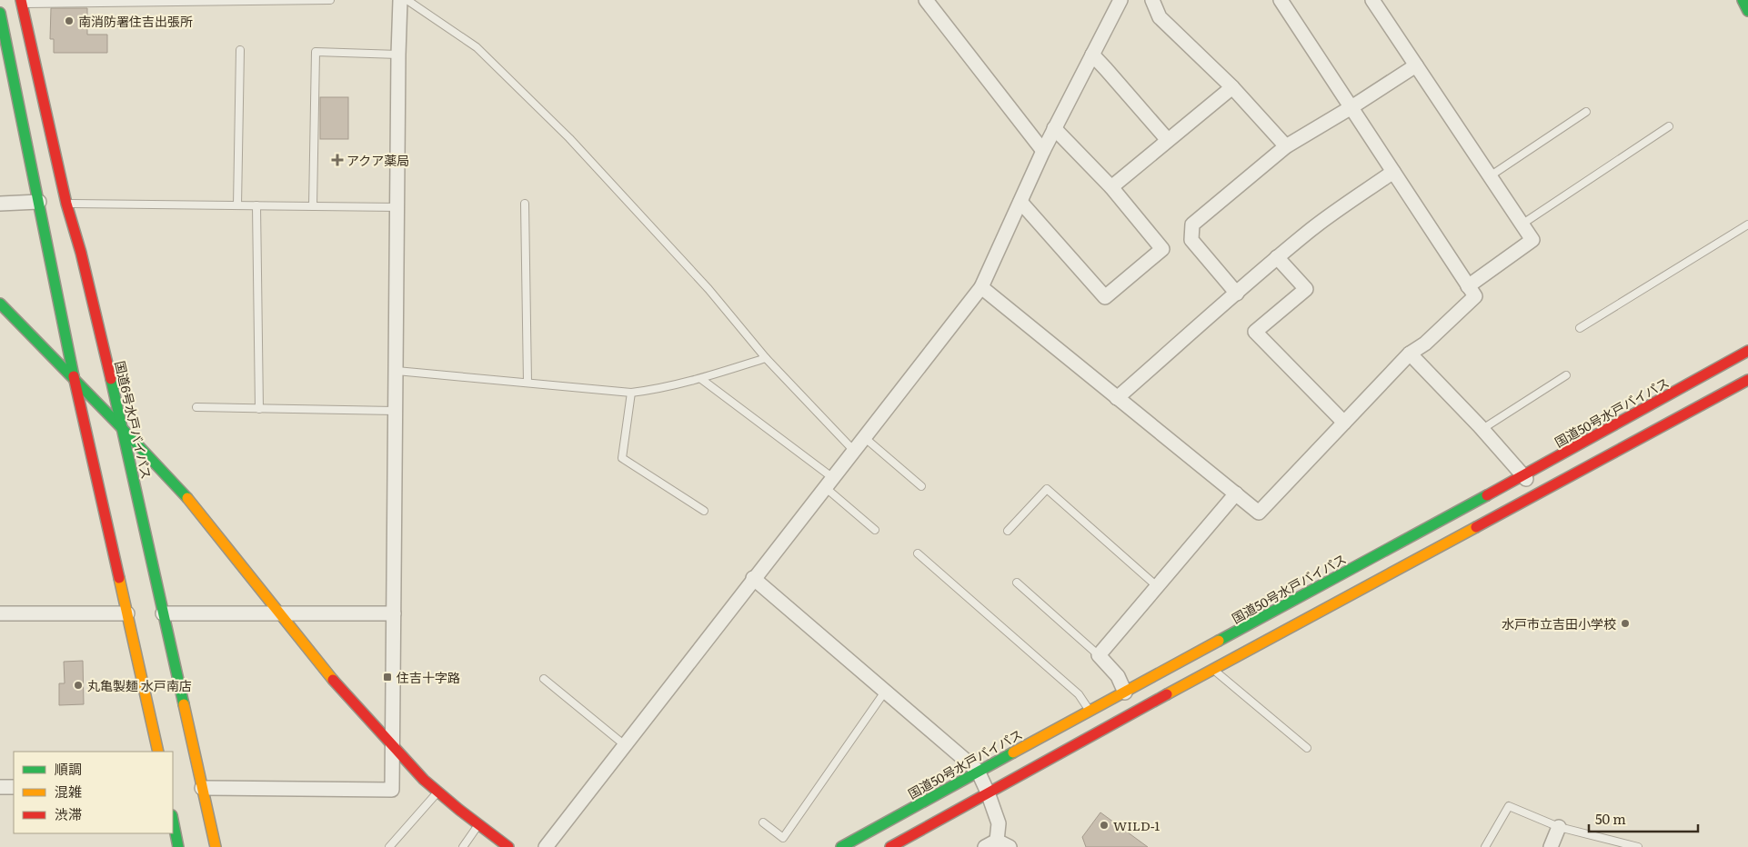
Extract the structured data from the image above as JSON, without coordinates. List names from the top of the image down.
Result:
{
  "streets": {
    "main road": ["国道50号水戸バイパス", "国道6号水戸バイパス"]
  },
  "places": {
    "other": [
      "南消防署住吉出張所",
      "水戸市立吉田小学校",
      "丸亀製麺 水戸南店",
      "WILD-1"
    ],
    "health": ["アクア薬局"],
    "transit": ["住吉十字路"]
  },
  "legend": ["順調", "混雑", "渋滞"],
  "scale_bar": "50 m"
}
